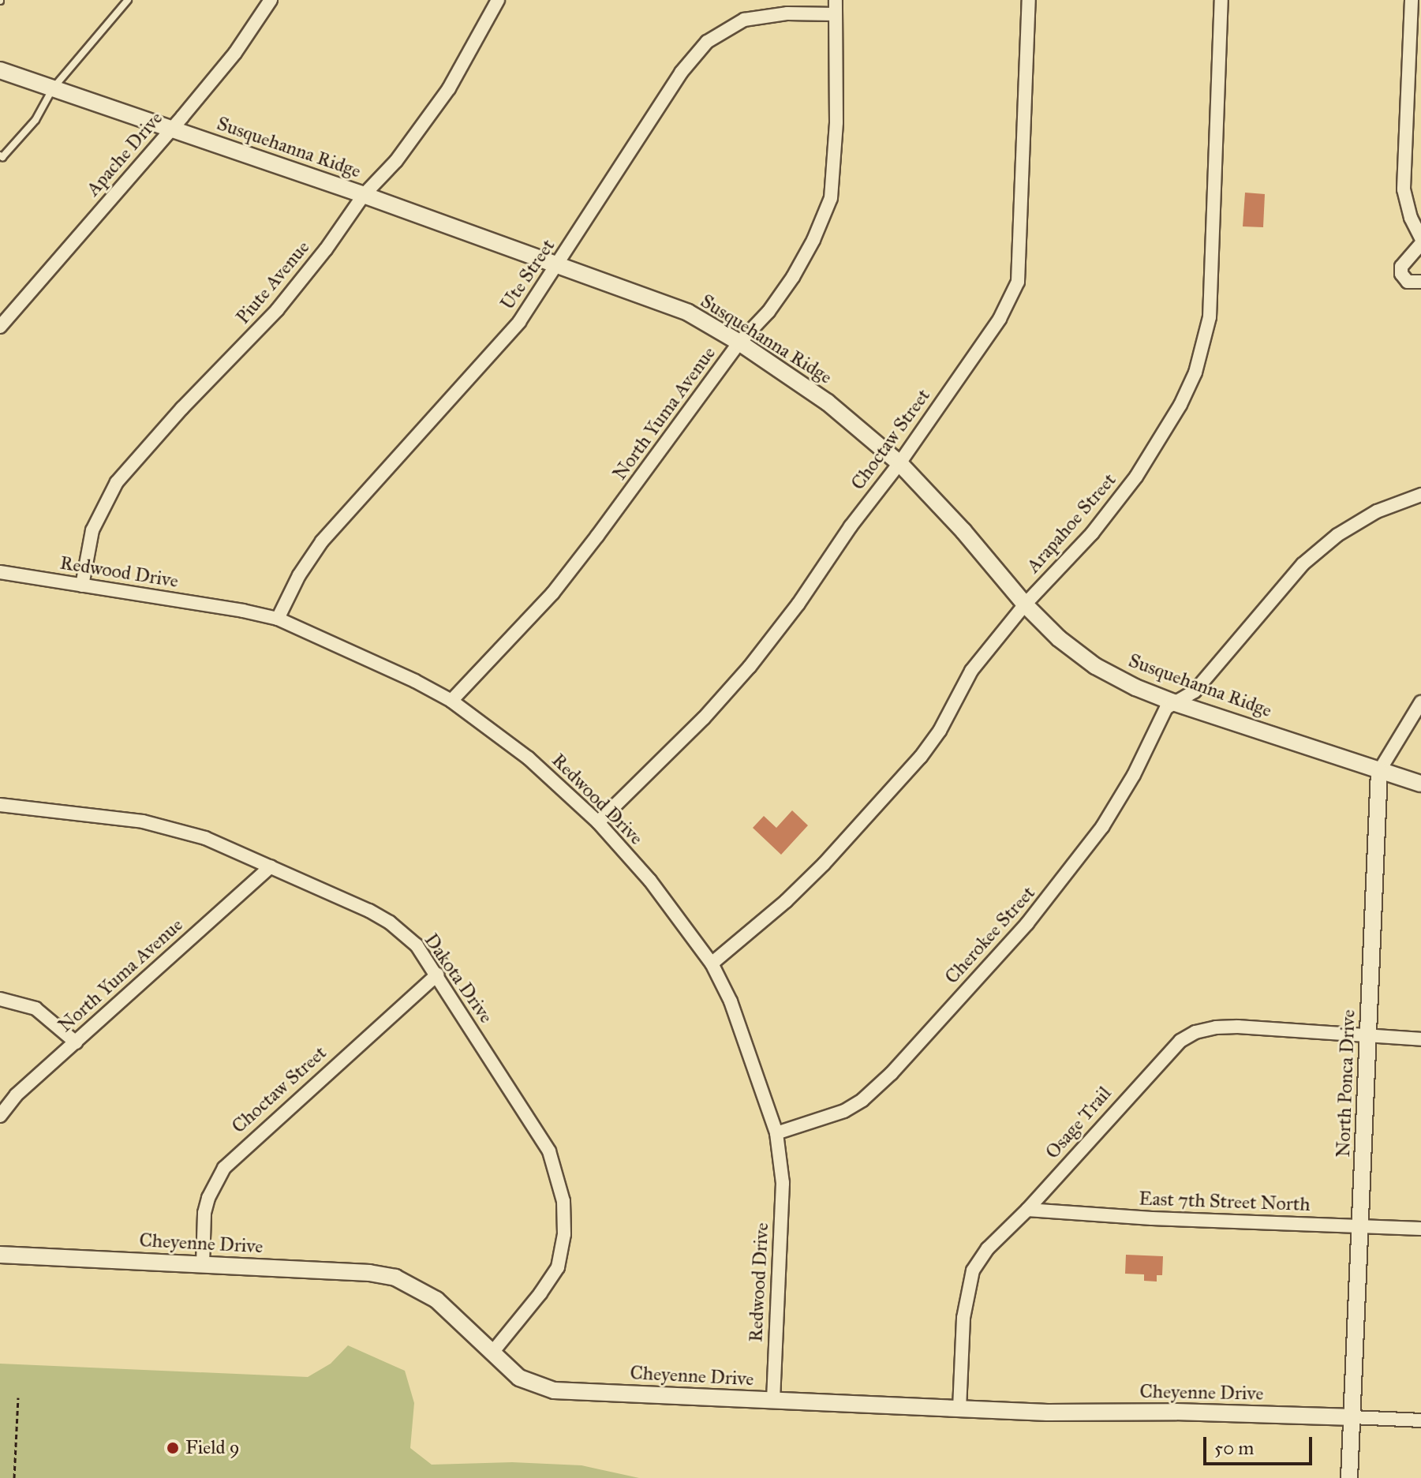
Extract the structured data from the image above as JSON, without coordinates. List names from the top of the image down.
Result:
{
  "streets": {
    "street": [
      "Susquehanna Ridge",
      "Apache Drive",
      "Ute Street",
      "Piute Avenue",
      "North Yuma Avenue",
      "Choctaw Street",
      "Arapahoe Street",
      "Redwood Drive",
      "Cherokee Street",
      "Dakota Drive",
      "North Ponca Drive",
      "Osage Trail",
      "East 7th Street North",
      "Cheyenne Drive"
    ]
  },
  "crossings": [
    ["Susquehanna Ridge", "Apache Drive"],
    ["Susquehanna Ridge", "Ute Street"],
    ["Susquehanna Ridge", "Piute Avenue"],
    ["Susquehanna Ridge", "North Yuma Avenue"],
    ["Susquehanna Ridge", "Choctaw Street"],
    ["Susquehanna Ridge", "Arapahoe Street"],
    ["Susquehanna Ridge", "Cherokee Street"],
    ["Susquehanna Ridge", "North Ponca Drive"],
    ["Ute Street", "North Yuma Avenue"],
    ["Ute Street", "Redwood Drive"],
    ["Piute Avenue", "Redwood Drive"],
    ["North Yuma Avenue", "Redwood Drive"],
    ["North Yuma Avenue", "Dakota Drive"],
    ["Choctaw Street", "Redwood Drive"],
    ["Choctaw Street", "Dakota Drive"],
    ["Choctaw Street", "Cheyenne Drive"],
    ["Arapahoe Street", "Redwood Drive"],
    ["Redwood Drive", "Cherokee Street"],
    ["Redwood Drive", "Cheyenne Drive"],
    ["Dakota Drive", "Cheyenne Drive"],
    ["North Ponca Drive", "Osage Trail"],
    ["North Ponca Drive", "East 7th Street North"],
    ["North Ponca Drive", "Cheyenne Drive"],
    ["Osage Trail", "East 7th Street North"],
    ["Osage Trail", "Cheyenne Drive"]
  ],
  "places": ["Field 9"],
  "scale_bar": "50 m"
}
